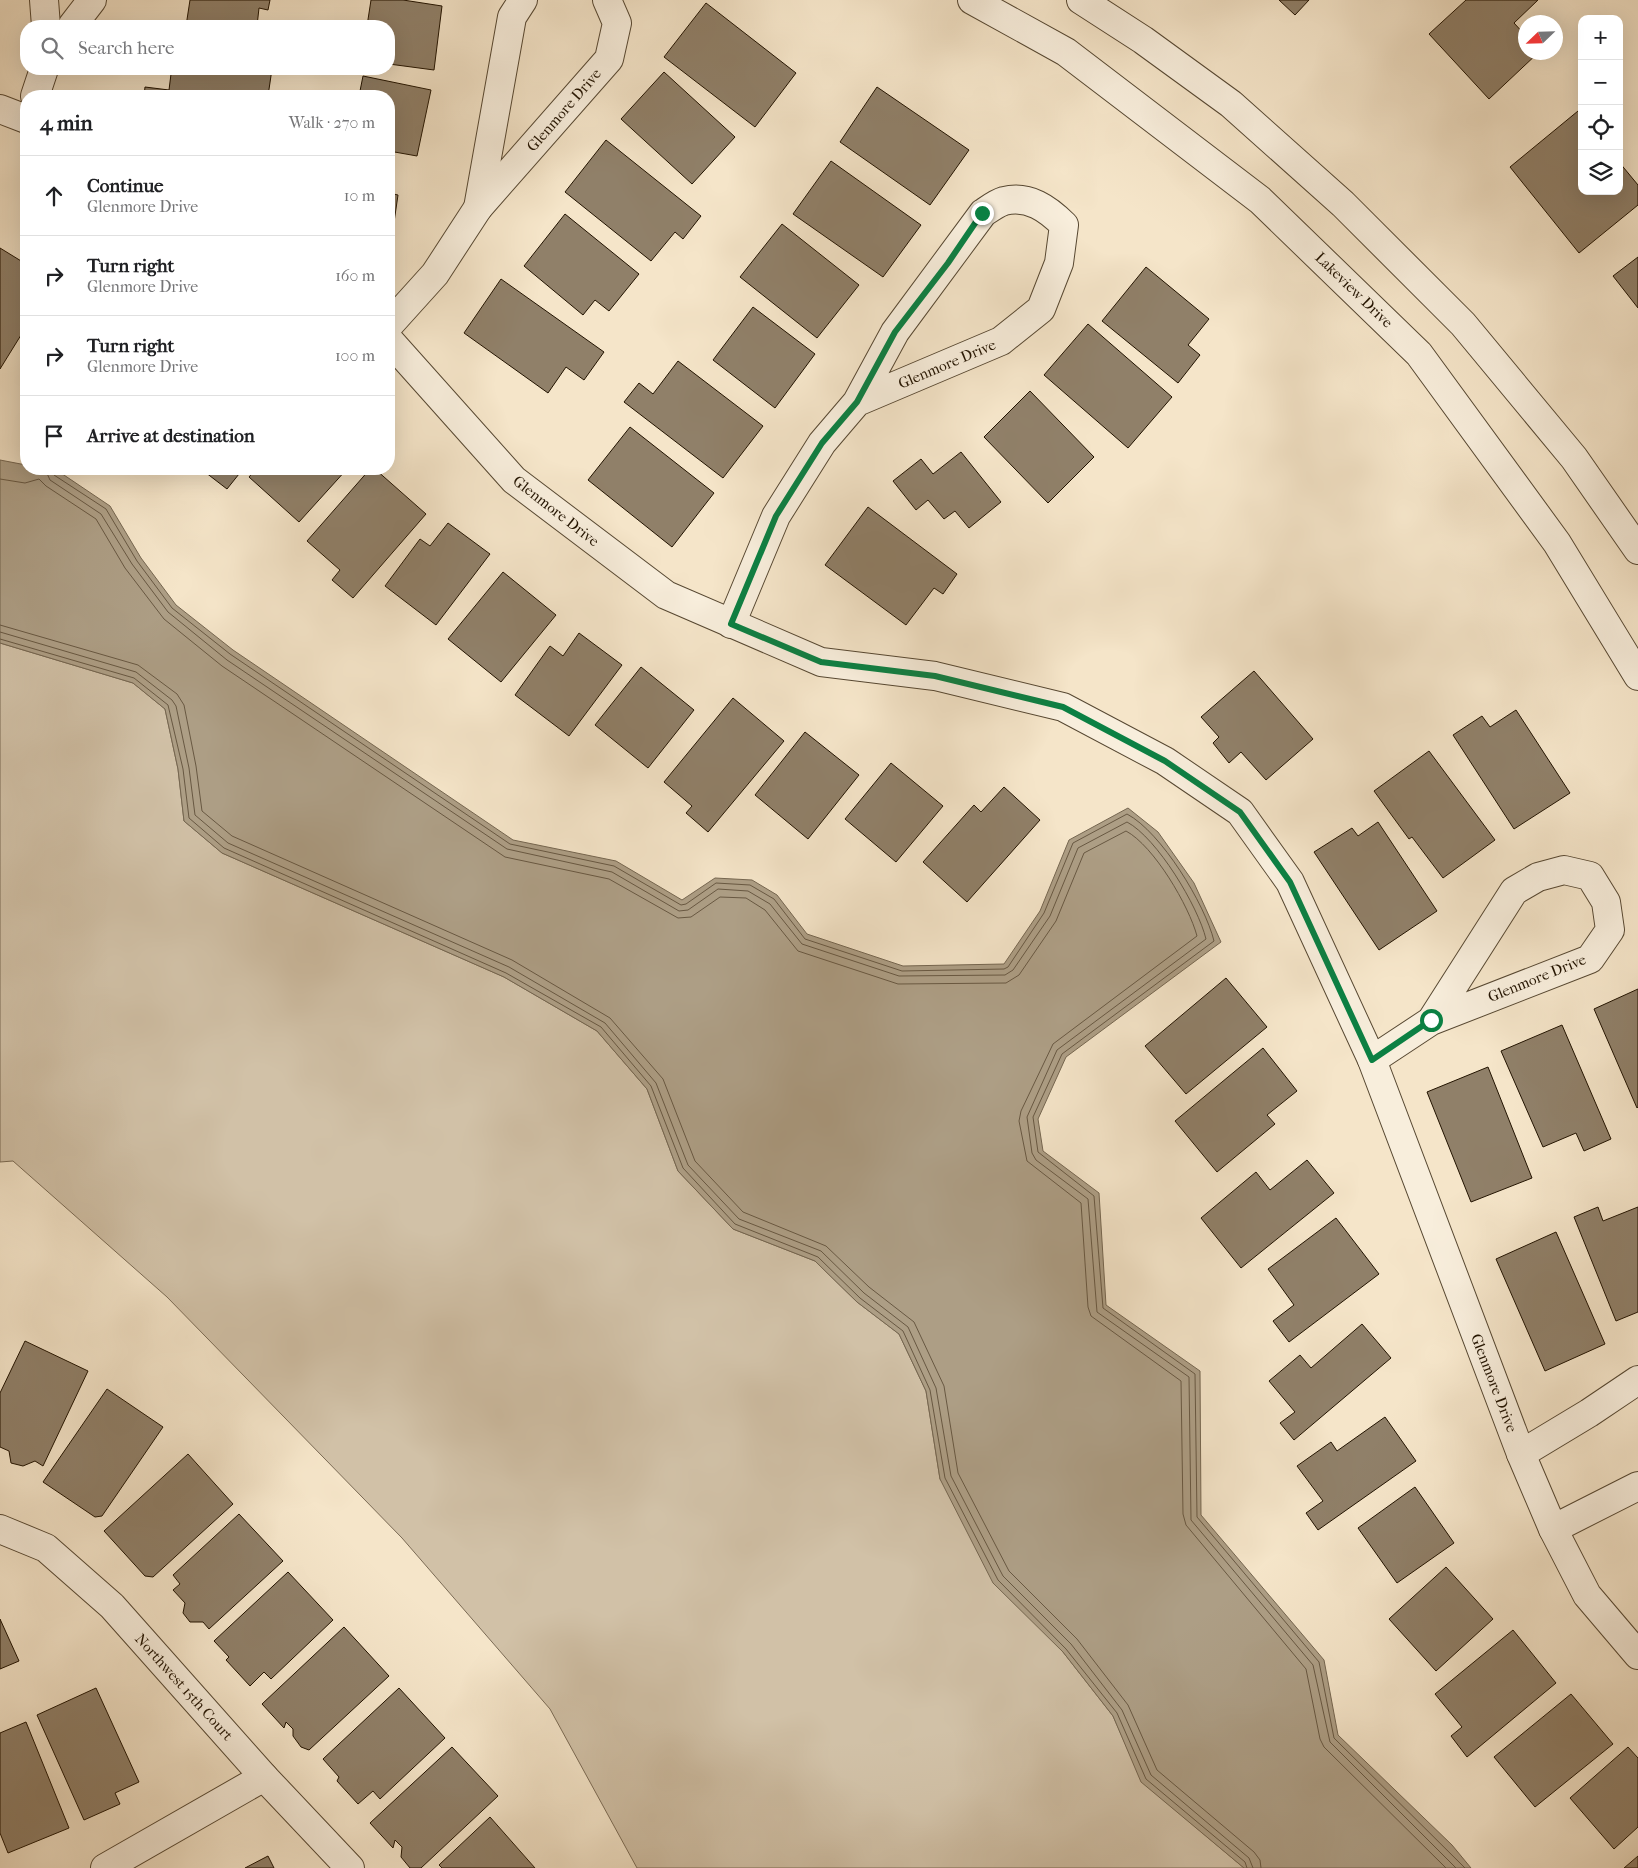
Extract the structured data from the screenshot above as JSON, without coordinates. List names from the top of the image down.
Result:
{
  "streets": {
    "street": ["Glenmore Drive", "Lakeview Drive", "Northwest 15th Court"]
  },
  "north": "bottom left",
  "page": {
    "map_buttons": ["+", "−"],
    "search": "Search here",
    "heading": ["4 min", "Walk · 270 m"],
    "list": [
      ["Continue", "Glenmore Drive", "10 m"],
      ["Turn right", "Glenmore Drive", "160 m"],
      ["Turn right", "Glenmore Drive", "100 m"],
      "Arrive at destination"
    ]
  }
}
